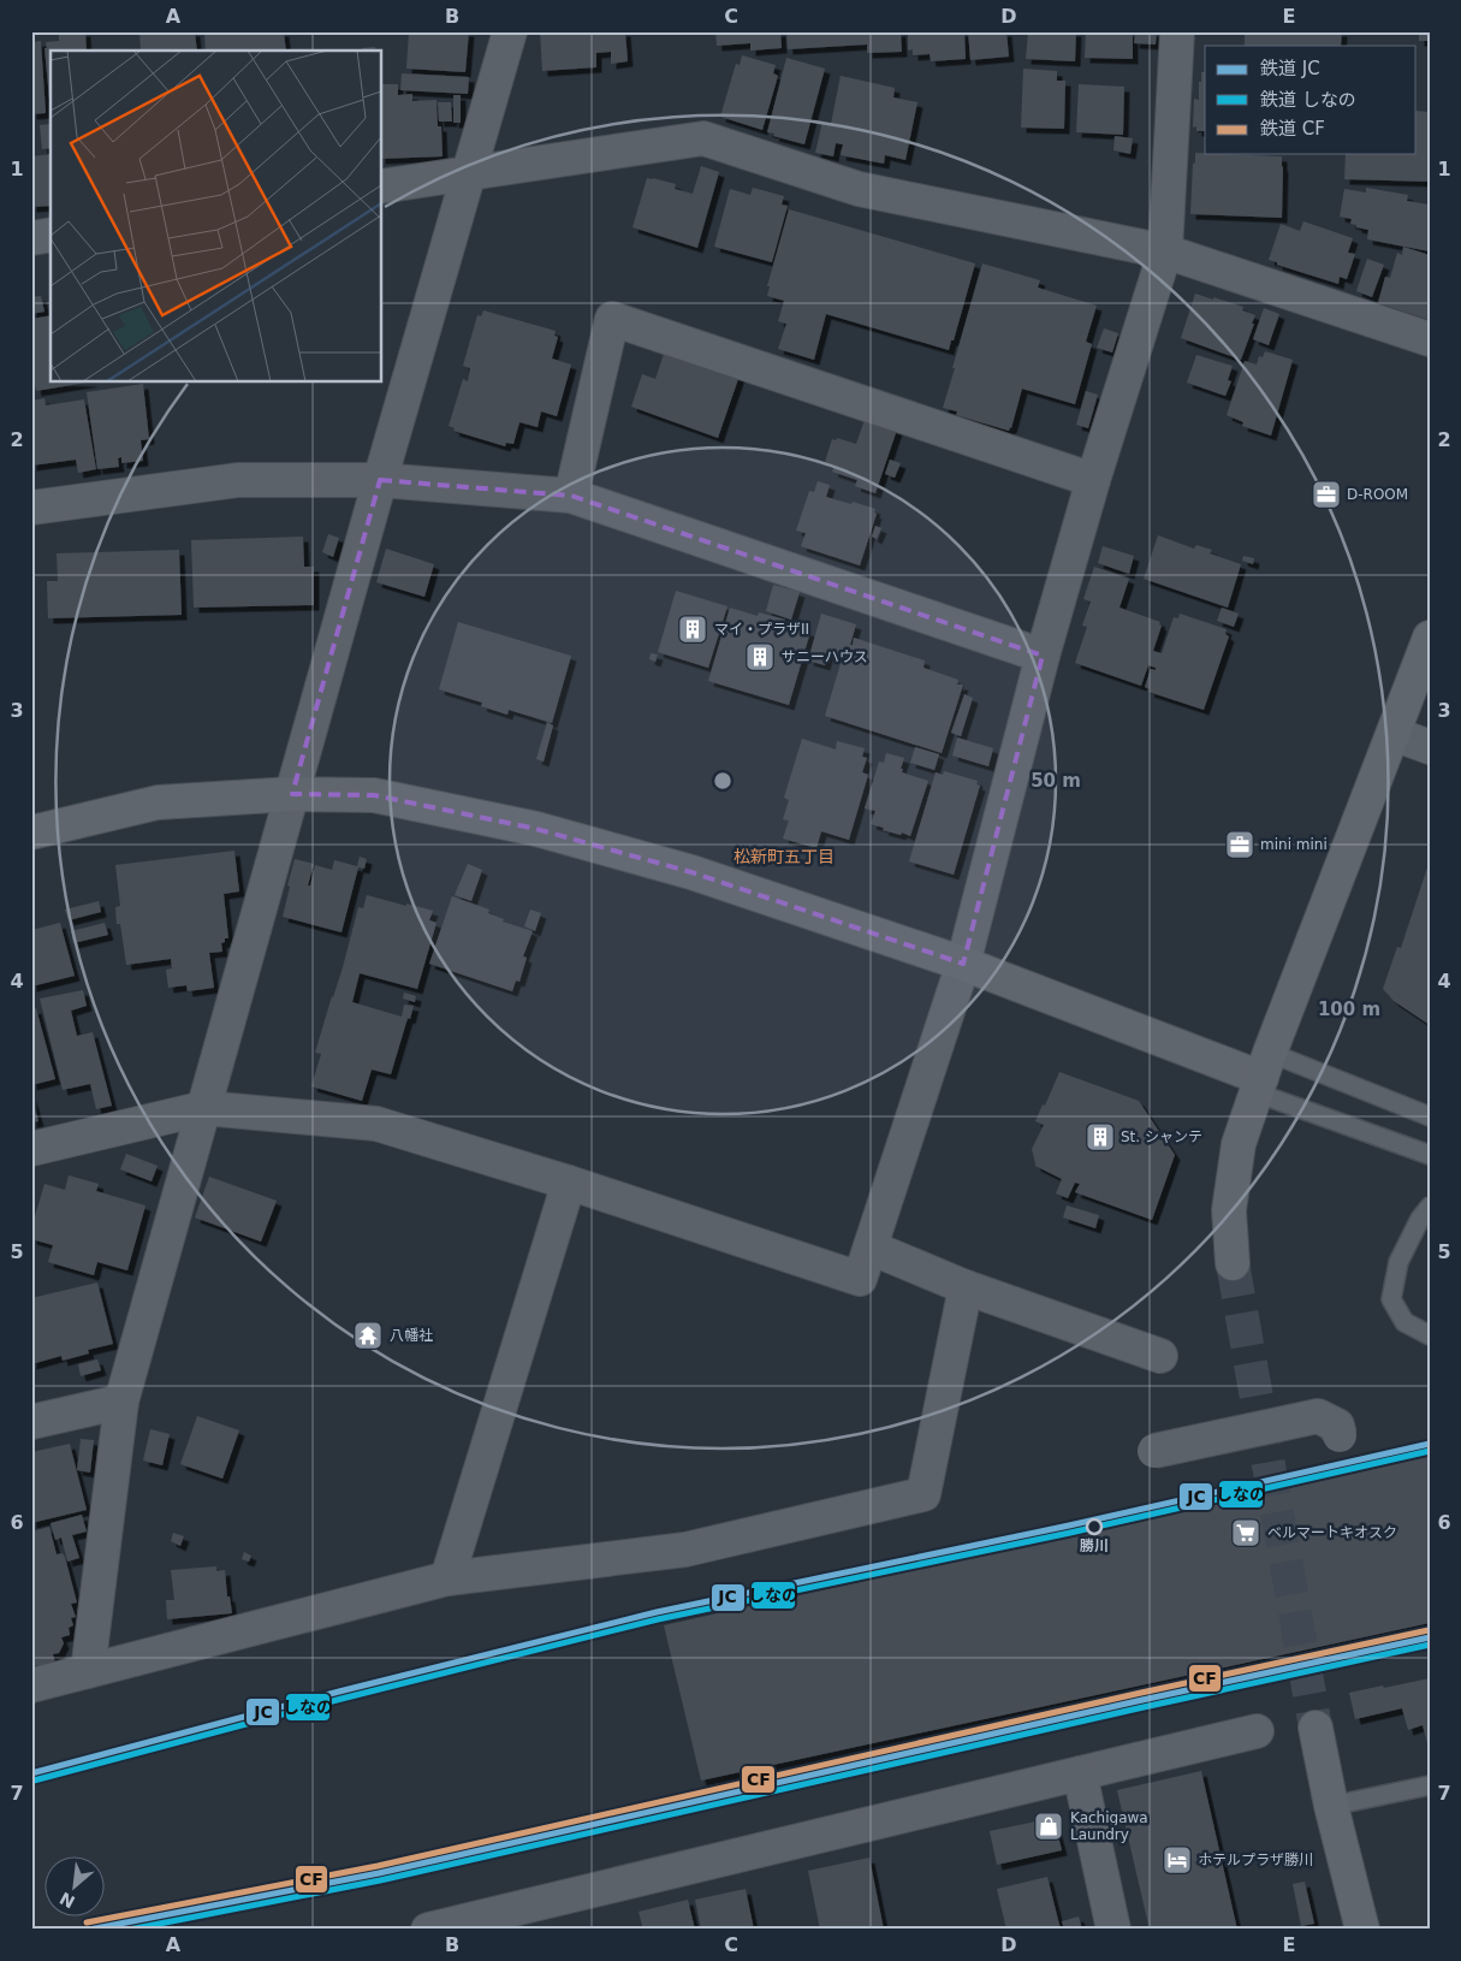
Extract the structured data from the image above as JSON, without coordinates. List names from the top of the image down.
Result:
{
  "districts": ["松新町五丁目"],
  "places": {
    "office": ["D-ROOM", "mini mini"],
    "building": ["マイ・プラザII", "サニーハウス", "St. シャンテ"],
    "temple": ["八幡社"],
    "other": ["勝川"],
    "supermarket": ["ベルマートキオスク"],
    "shop": ["Kachigawa Laundry"],
    "hotel": ["ホテルプラザ勝川"]
  },
  "lines": ["rail line JC", "rail line しなの", "rail line CF"],
  "legend": ["鉄道 JC", "鉄道 しなの", "鉄道 CF"],
  "north": "bottom left",
  "grid": {
    "columns": [
      "A",
      "B",
      "C",
      "D",
      "E"
    ],
    "rows": [
      "1",
      "2",
      "3",
      "4",
      "5",
      "6",
      "7"
    ]
  },
  "rings": ["50 m", "100 m"]
}
